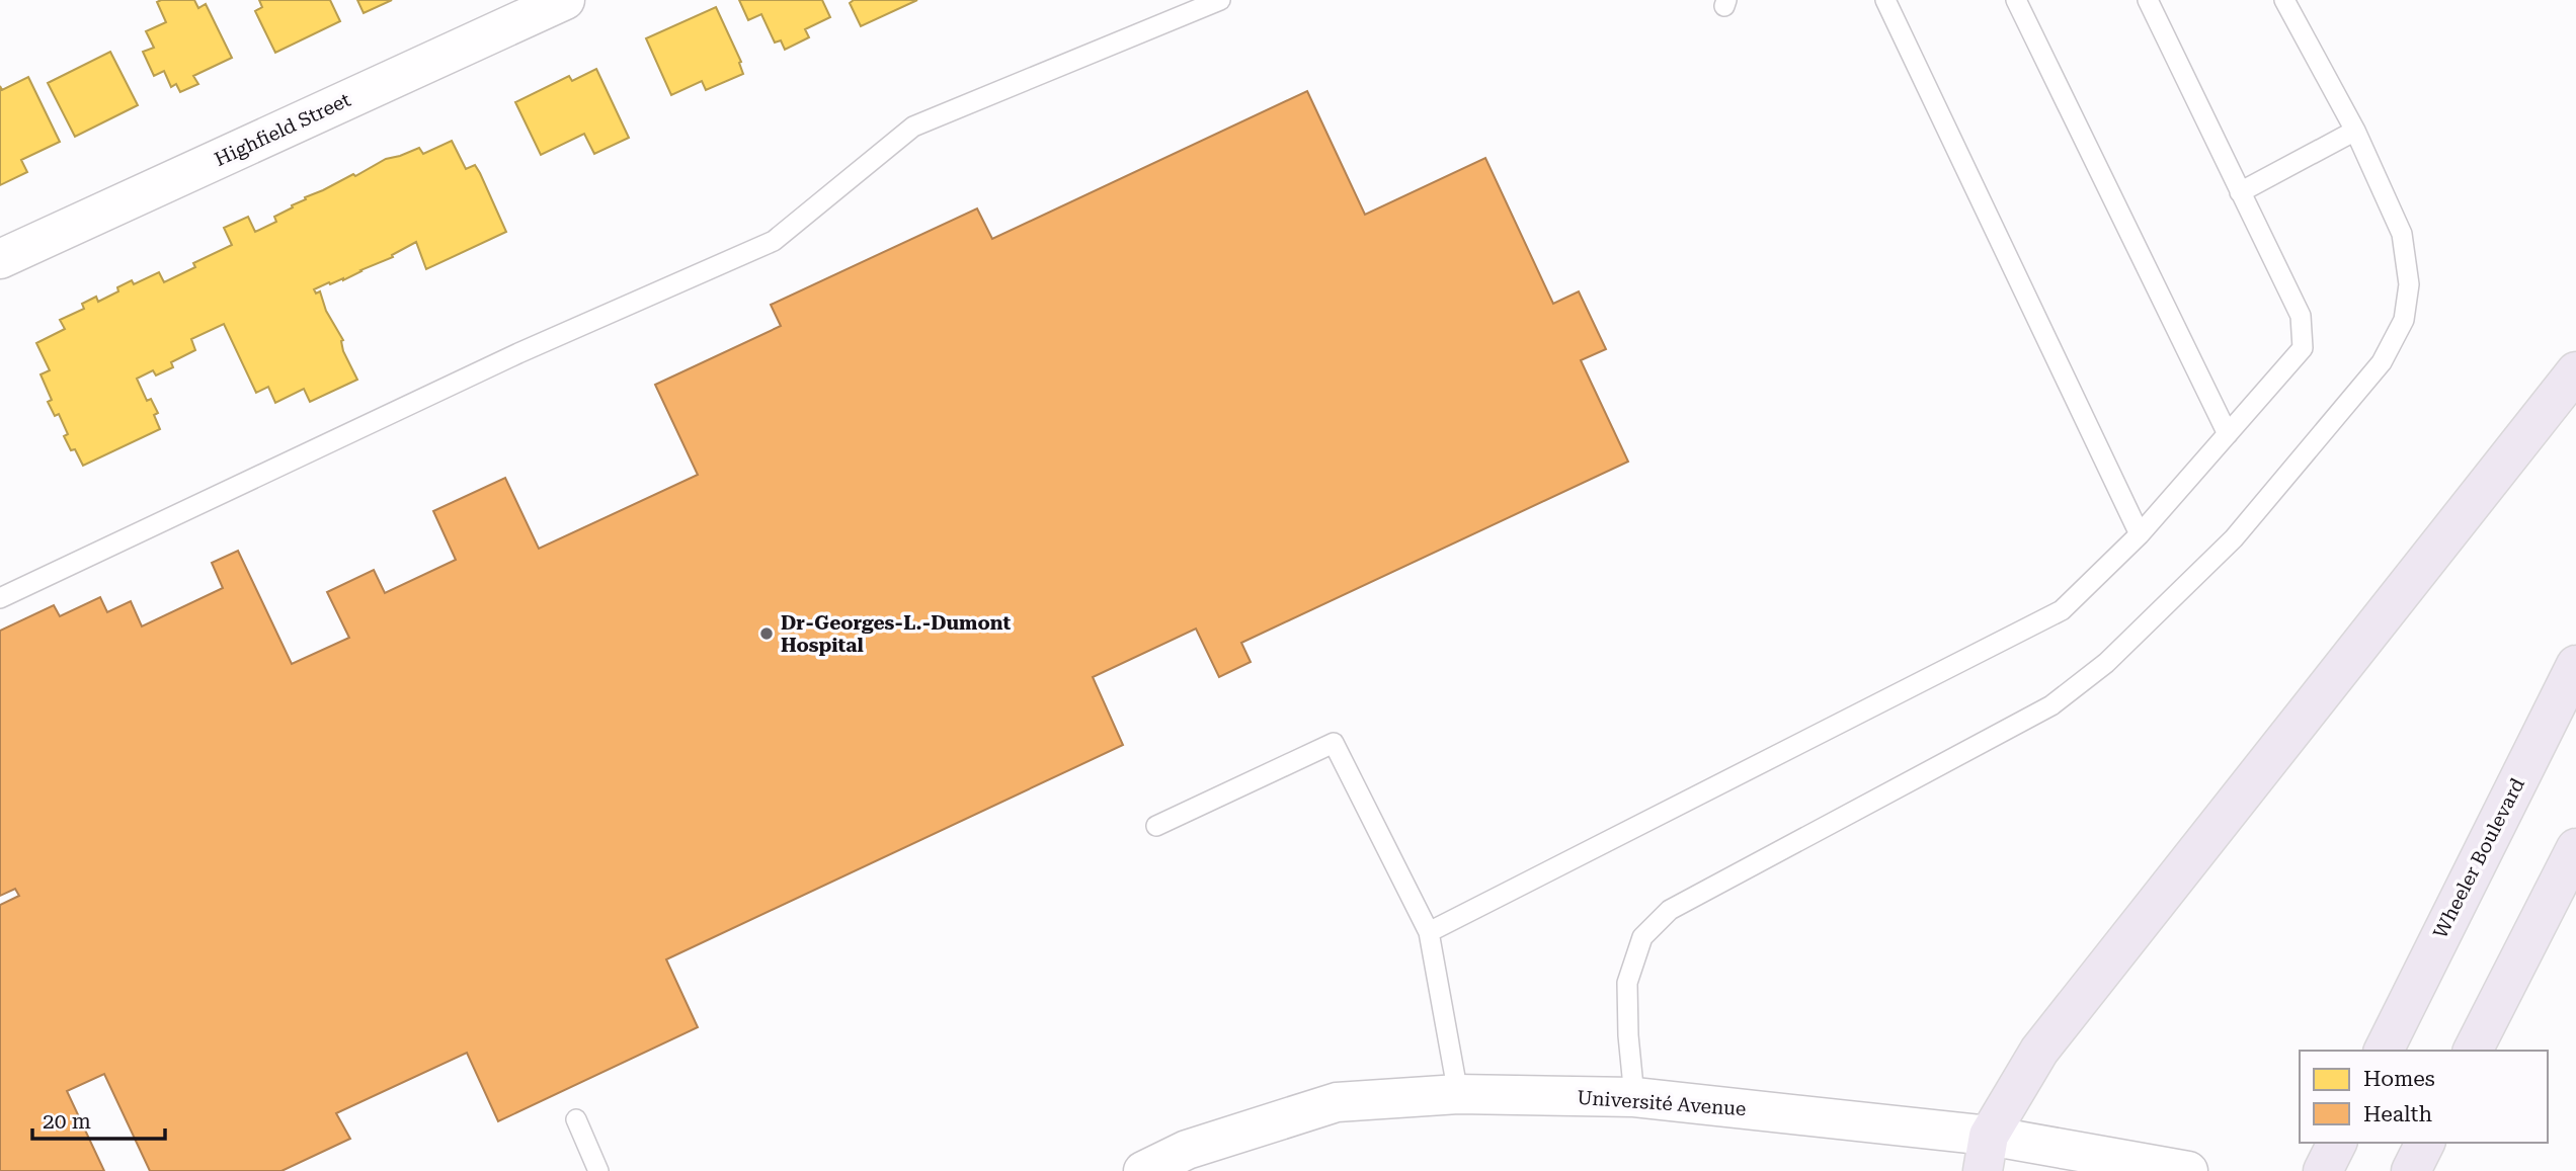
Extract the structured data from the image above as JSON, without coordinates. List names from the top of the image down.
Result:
{
  "streets": {
    "highway": ["Wheeler Boulevard"],
    "street": ["Highfield Street", "Université Avenue"]
  },
  "places": ["Dr-Georges-L.-Dumont Hospital"],
  "legend": ["Homes", "Health"],
  "scale_bar": "20 m"
}
